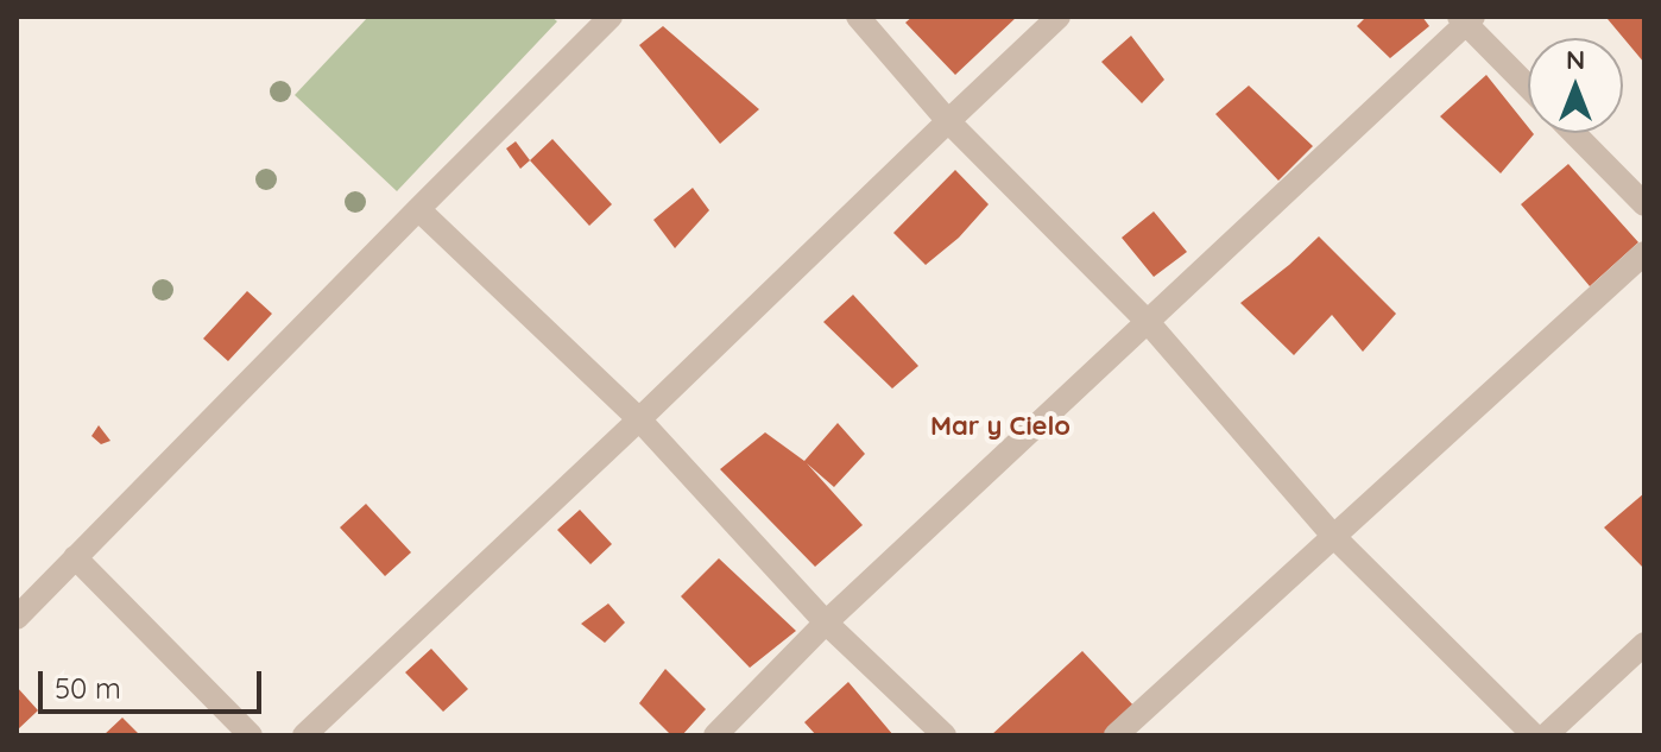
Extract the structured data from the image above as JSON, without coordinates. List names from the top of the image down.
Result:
{
  "districts": ["Mar y Cielo"],
  "scale_bar": "50 m",
  "north": "top"
}
